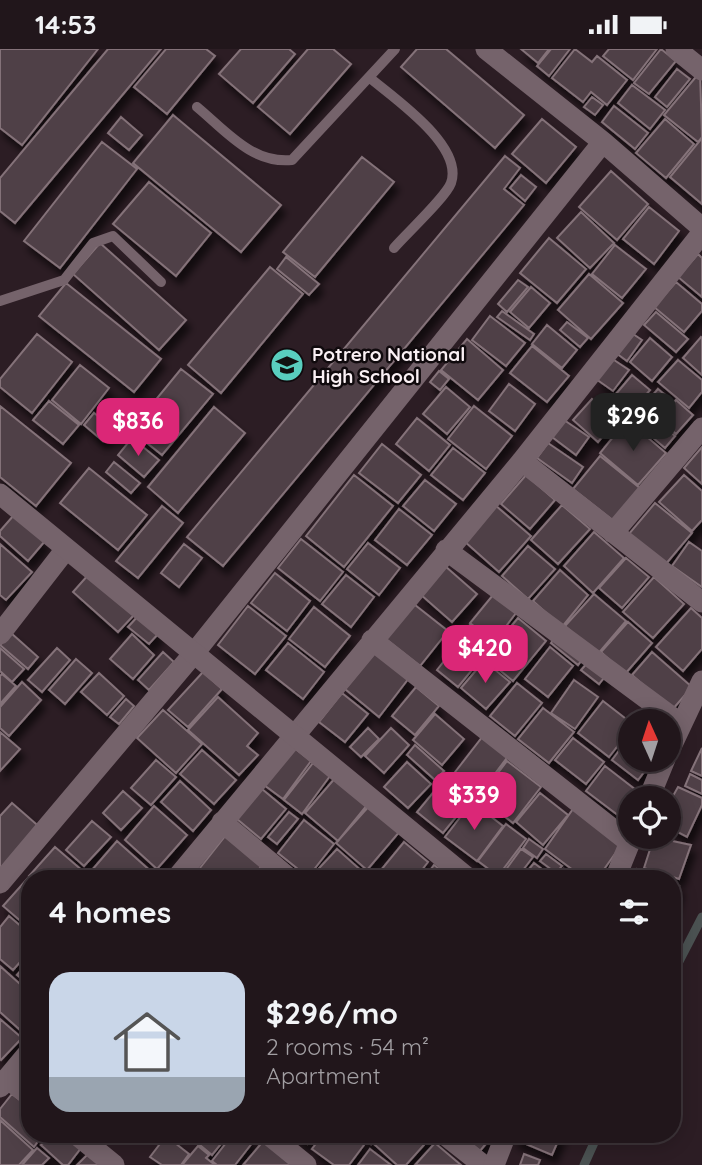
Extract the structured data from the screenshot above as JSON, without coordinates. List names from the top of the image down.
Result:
{
  "places": {
    "school or university": ["Potrero National High School"]
  },
  "north": "top",
  "page": {
    "status": "14:53",
    "price": [
      "$296",
      "$836",
      "$420",
      "$339"
    ],
    "heading": "4 homes",
    "list": [
      {
        "name": "$296/mo",
        "note": "2 rooms · 54 m² · Apartment"
      }
    ]
  }
}
